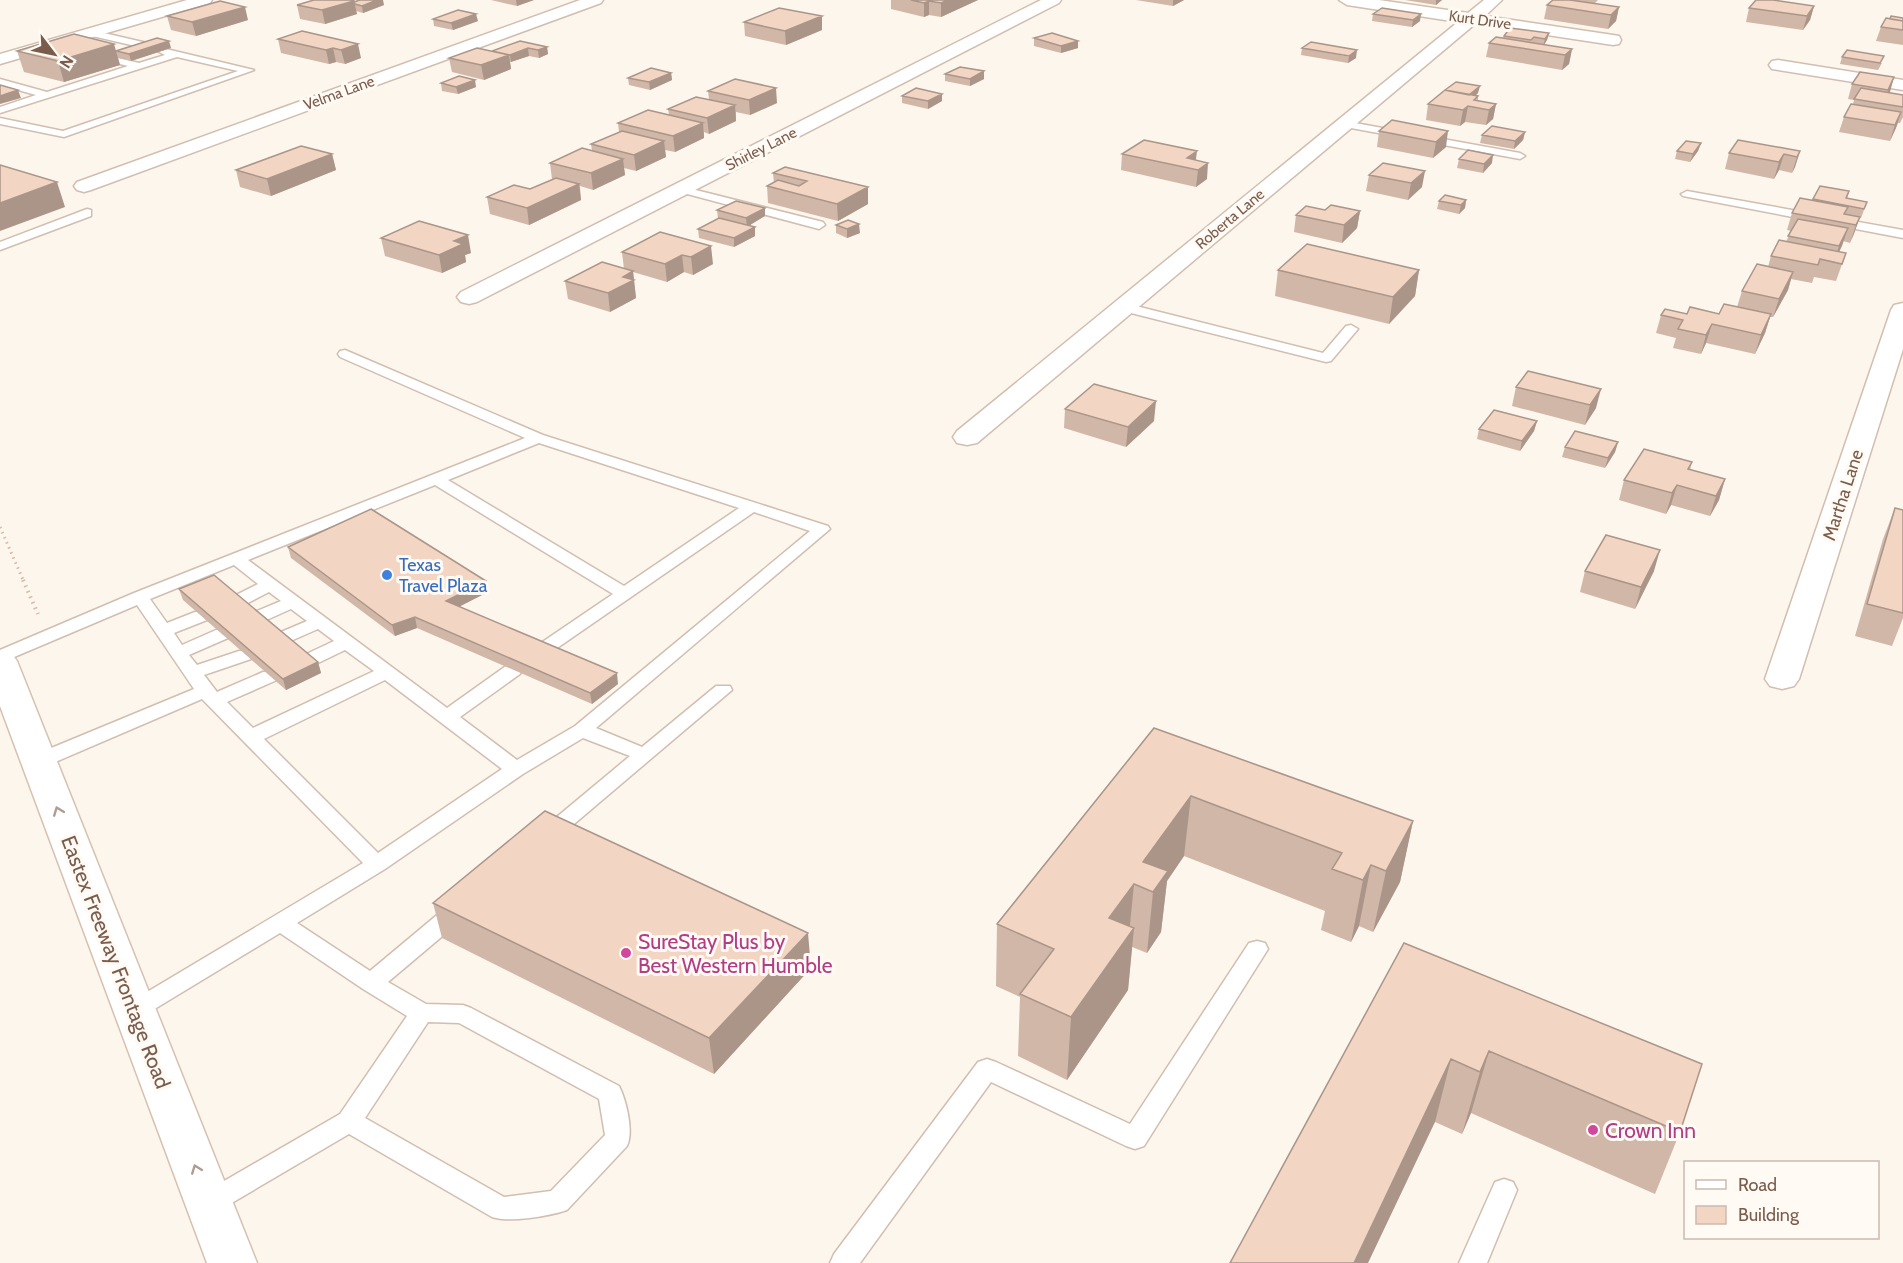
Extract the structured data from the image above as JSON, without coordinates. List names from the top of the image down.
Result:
{
  "streets": {
    "street": [
      "Kurt Drive",
      "Velma Lane",
      "Shirley Lane",
      "Roberta Lane",
      "Martha Lane",
      "Eastex Freeway Frontage Road"
    ]
  },
  "crossings": [
    ["Kurt Drive", "Roberta Lane"]
  ],
  "one_way": ["Eastex Freeway Frontage Road"],
  "places": ["Texas Travel Plaza", "SureStay Plus by Best Western Humble", "Crown Inn"],
  "legend": ["Road", "Building"],
  "north": "bottom right"
}
